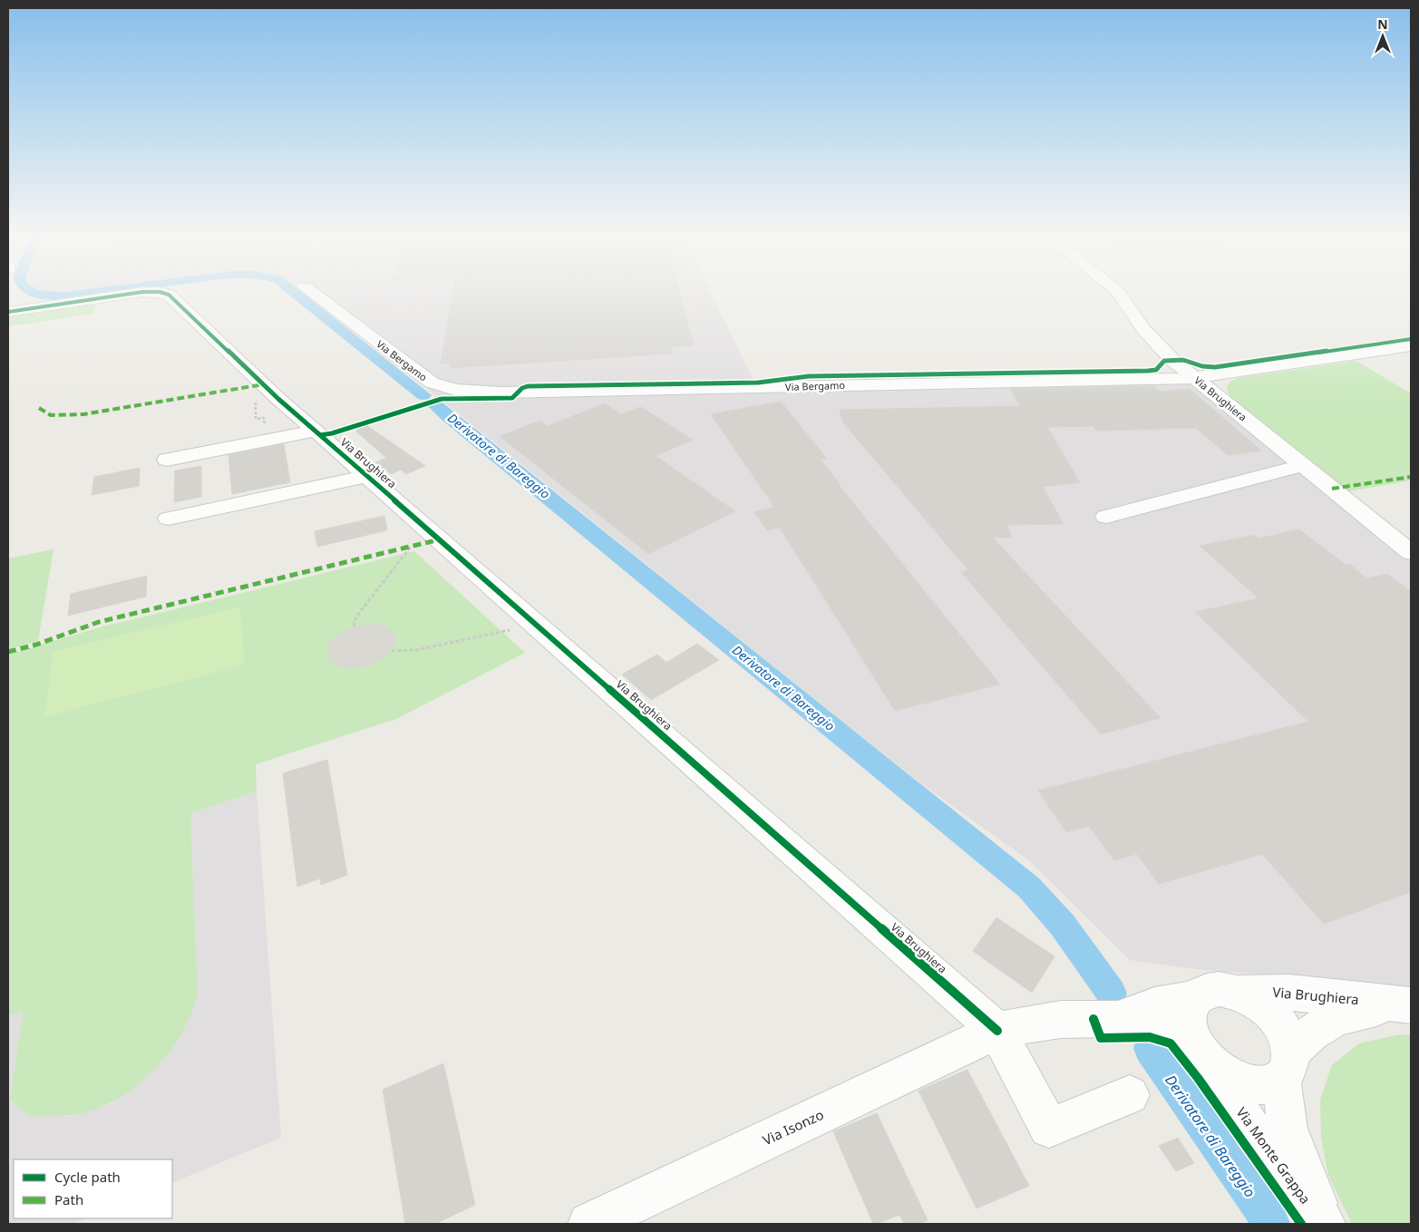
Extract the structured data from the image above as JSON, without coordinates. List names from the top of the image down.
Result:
{
  "streets": {
    "street": [
      "Via Bergamo",
      "Via Brughiera",
      "Via Isonzo",
      "Via Monte Grappa"
    ]
  },
  "crossings": [
    ["Via Bergamo", "Via Brughiera"],
    ["Via Brughiera", "Via Isonzo"],
    ["Via Brughiera", "Via Monte Grappa"]
  ],
  "water": ["Derivatore di Bareggio"],
  "legend": ["Cycle path", "Path"],
  "north": "top"
}
